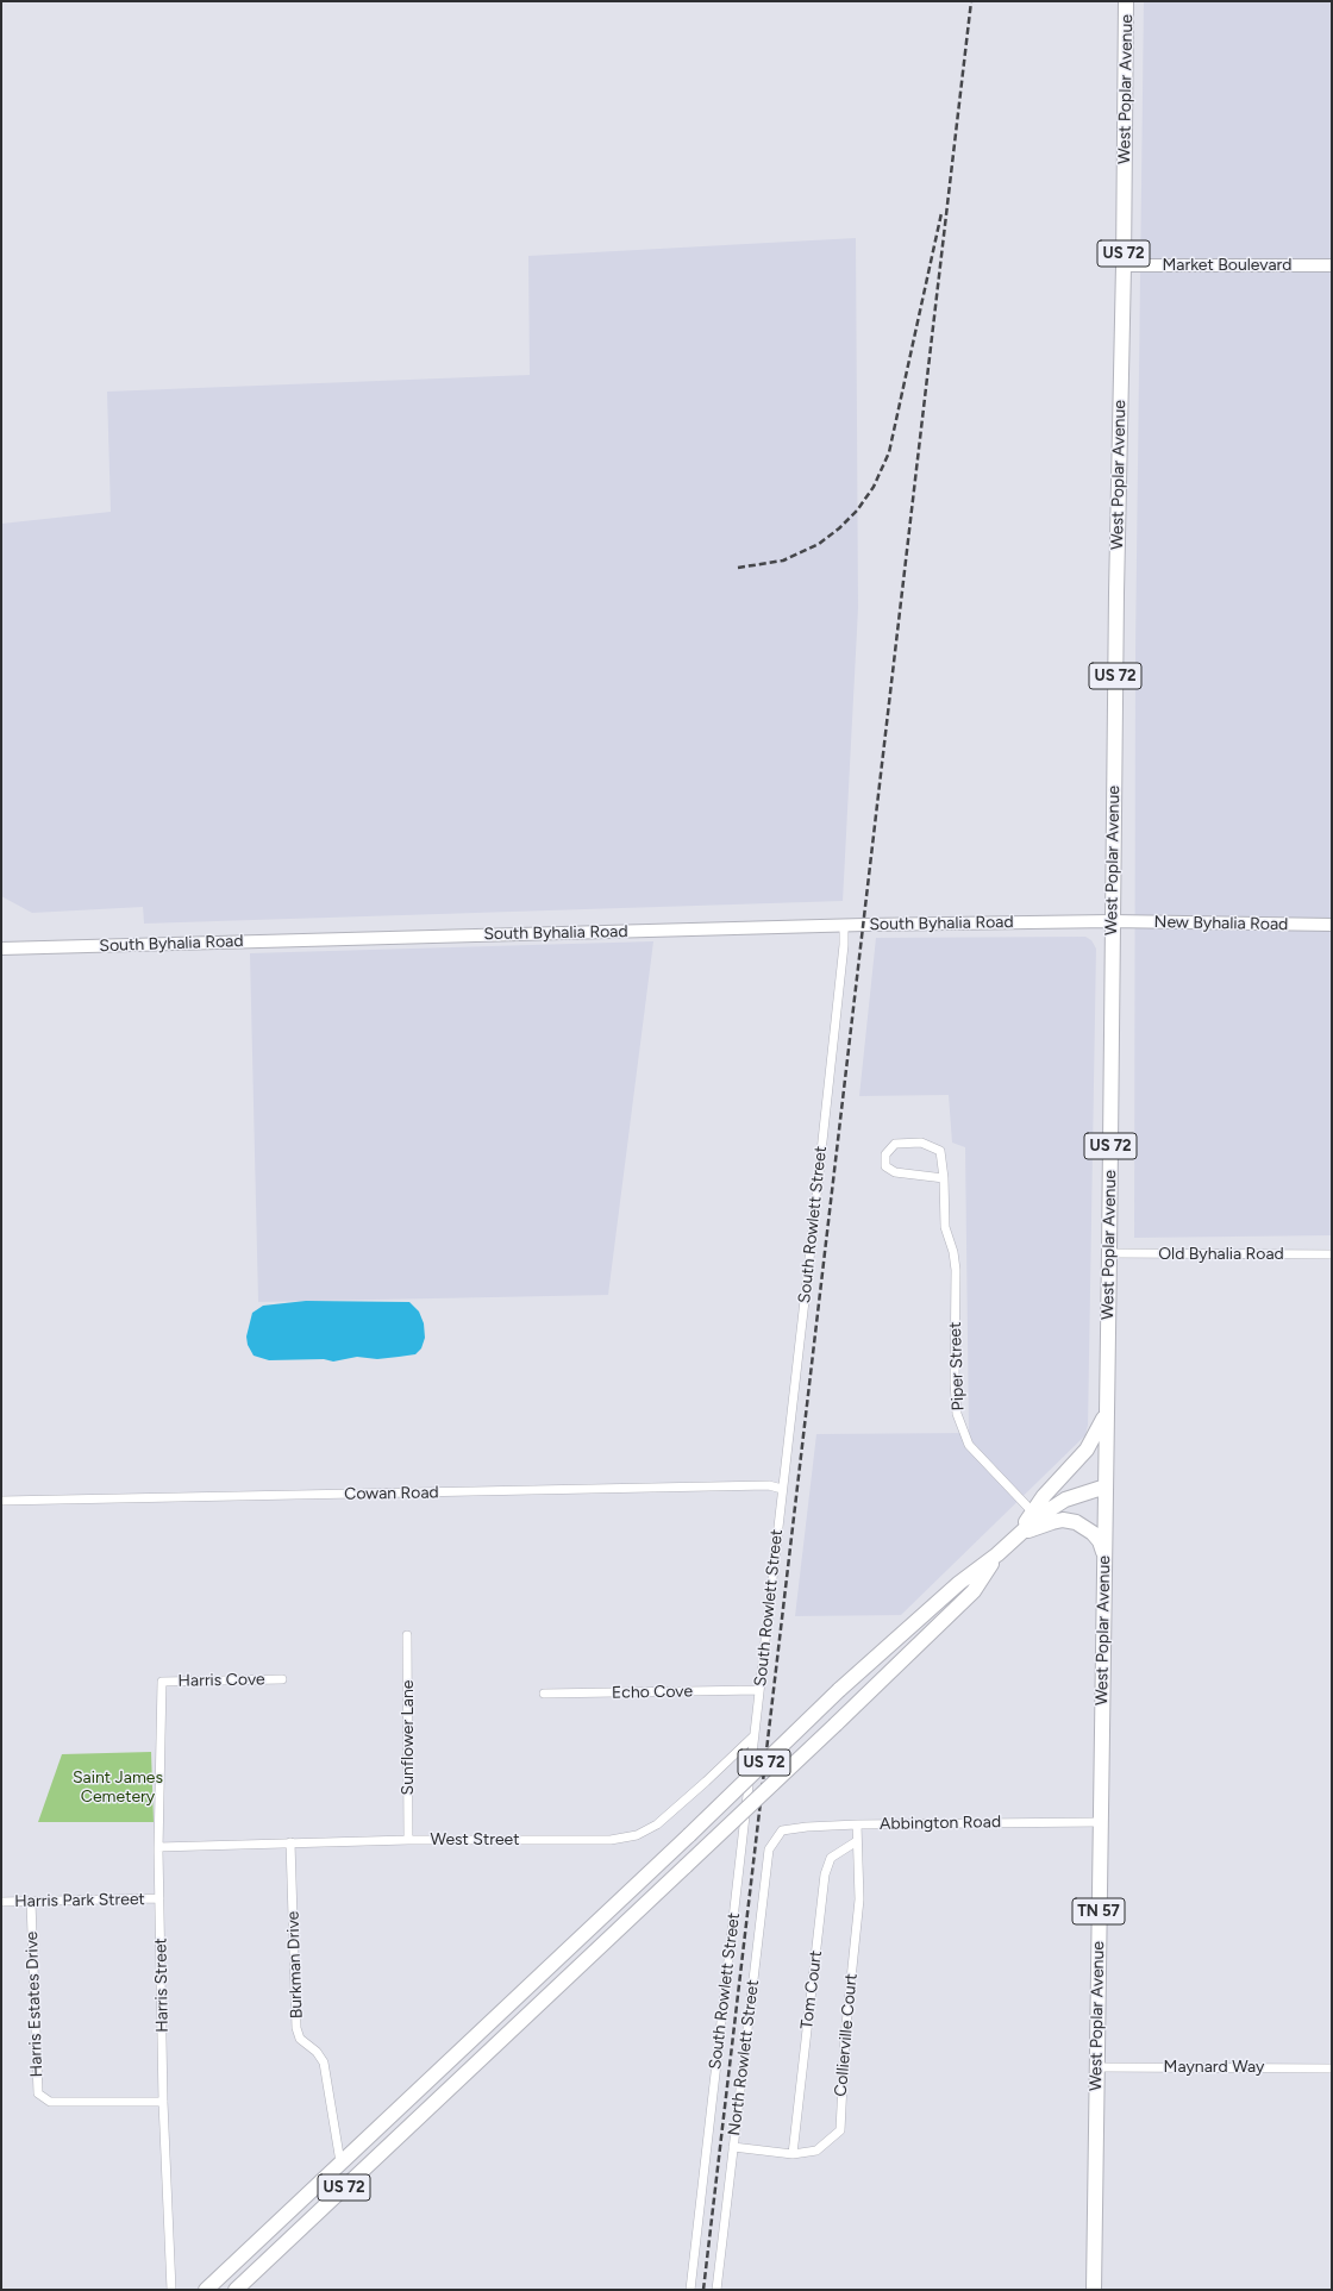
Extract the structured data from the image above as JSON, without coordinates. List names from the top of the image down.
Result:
{
  "streets": {
    "main road": [
      "West Poplar Avenue",
      "US 72",
      "Market Boulevard",
      "South Byhalia Road",
      "New Byhalia Road",
      "TN 57"
    ],
    "street": [
      "South Rowlett Street",
      "Old Byhalia Road",
      "Piper Street",
      "Cowan Road",
      "Harris Cove",
      "Echo Cove",
      "Sunflower Lane",
      "Abbington Road",
      "West Street",
      "Harris Park Street",
      "Burkman Drive",
      "Harris Street",
      "Tom Court",
      "Harris Estates Drive",
      "Collierville Court",
      "North Rowlett Street",
      "Maynard Way"
    ]
  },
  "crossings": [
    ["West Poplar Avenue", "US 72"],
    ["West Poplar Avenue", "Market Boulevard"],
    ["West Poplar Avenue", "South Byhalia Road"],
    ["West Poplar Avenue", "New Byhalia Road"],
    ["West Poplar Avenue", "Old Byhalia Road"],
    ["West Poplar Avenue", "Abbington Road"],
    ["West Poplar Avenue", "Maynard Way"],
    ["US 72", "Piper Street"],
    ["US 72", "Burkman Drive"],
    ["South Byhalia Road", "New Byhalia Road"],
    ["South Byhalia Road", "South Rowlett Street"],
    ["South Rowlett Street", "Cowan Road"],
    ["South Rowlett Street", "Echo Cove"],
    ["South Rowlett Street", "West Street"],
    ["Harris Cove", "Harris Street"],
    ["Sunflower Lane", "West Street"],
    ["Abbington Road", "Collierville Court"],
    ["Abbington Road", "North Rowlett Street"],
    ["West Street", "Burkman Drive"],
    ["West Street", "Harris Street"],
    ["Harris Park Street", "Harris Street"],
    ["Harris Park Street", "Harris Estates Drive"],
    ["Harris Street", "Harris Estates Drive"],
    ["Tom Court", "Collierville Court"],
    ["Collierville Court", "North Rowlett Street"]
  ],
  "parks": ["Saint James Cemetery"]
}
